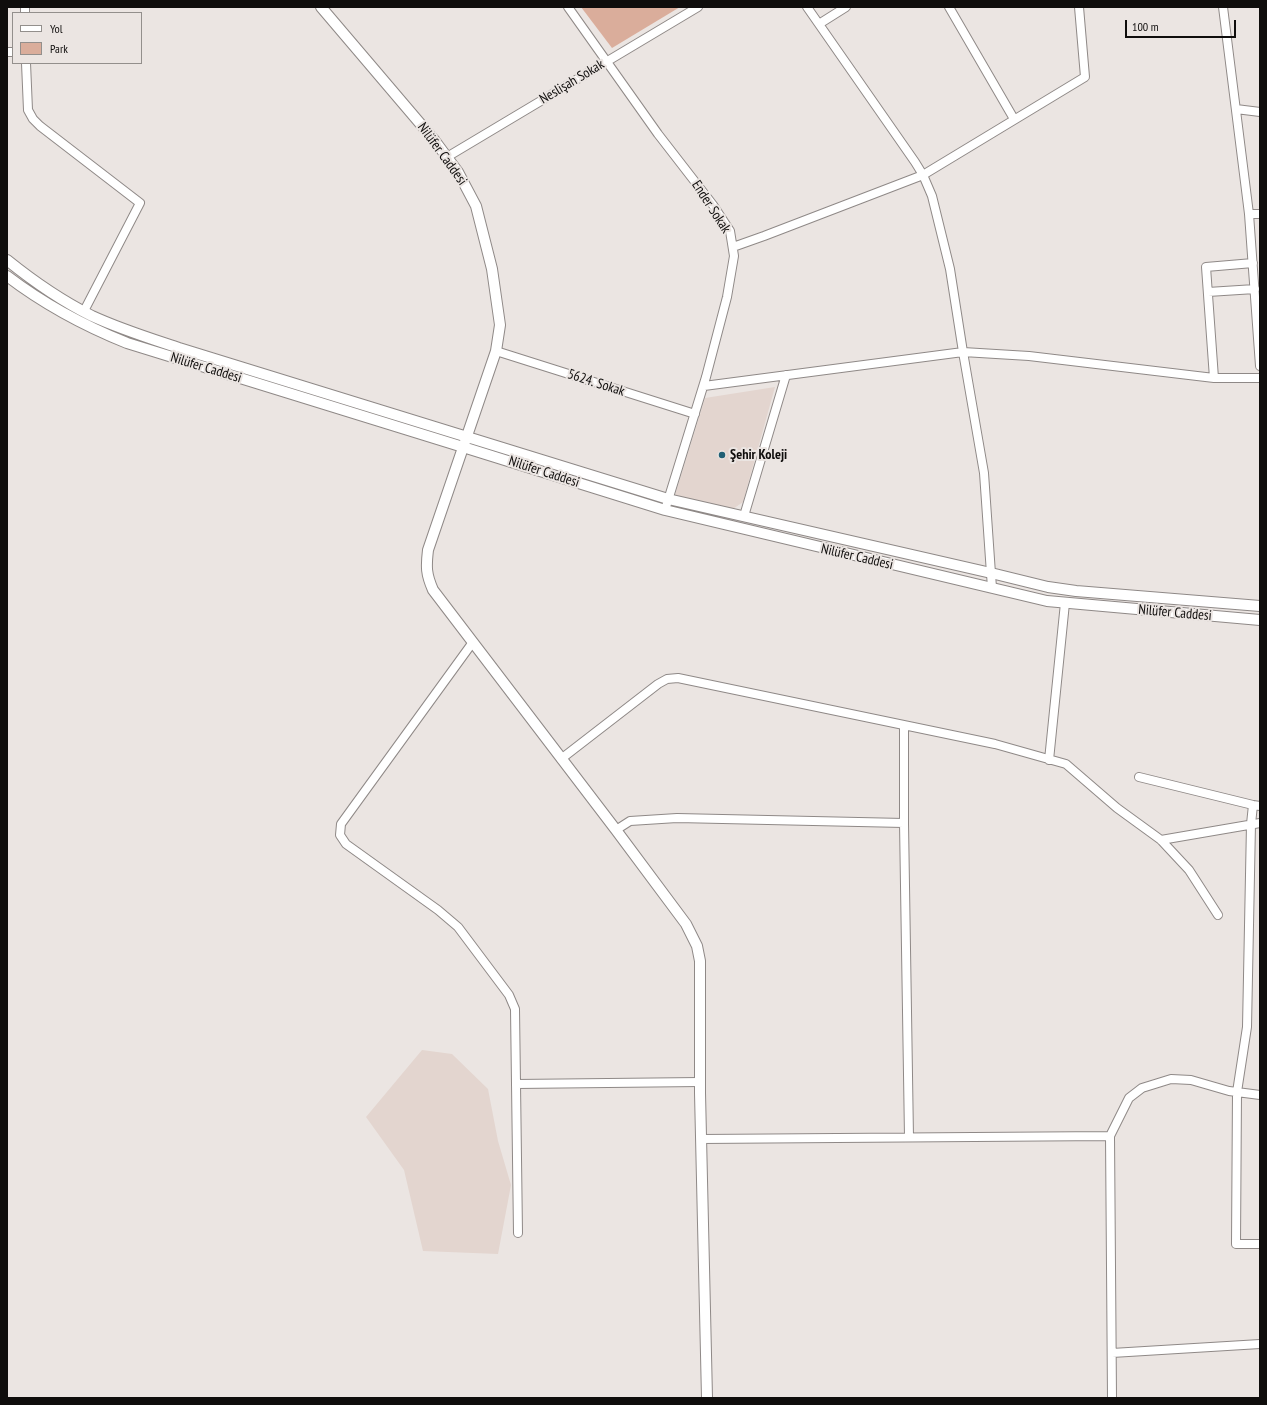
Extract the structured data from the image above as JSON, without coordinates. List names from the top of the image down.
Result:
{
  "streets": {
    "street": [
      "Neslişah Sokak",
      "Nilüfer Caddesi",
      "Ender Sokak",
      "5624. Sokak"
    ]
  },
  "crossings": [
    ["Neslişah Sokak", "Nilüfer Caddesi"],
    ["Neslişah Sokak", "Ender Sokak"],
    ["Nilüfer Caddesi", "Ender Sokak"],
    ["Nilüfer Caddesi", "5624. Sokak"],
    ["Ender Sokak", "5624. Sokak"]
  ],
  "places": ["Şehir Koleji"],
  "legend": ["Yol", "Park"],
  "scale_bar": "100 m"
}
